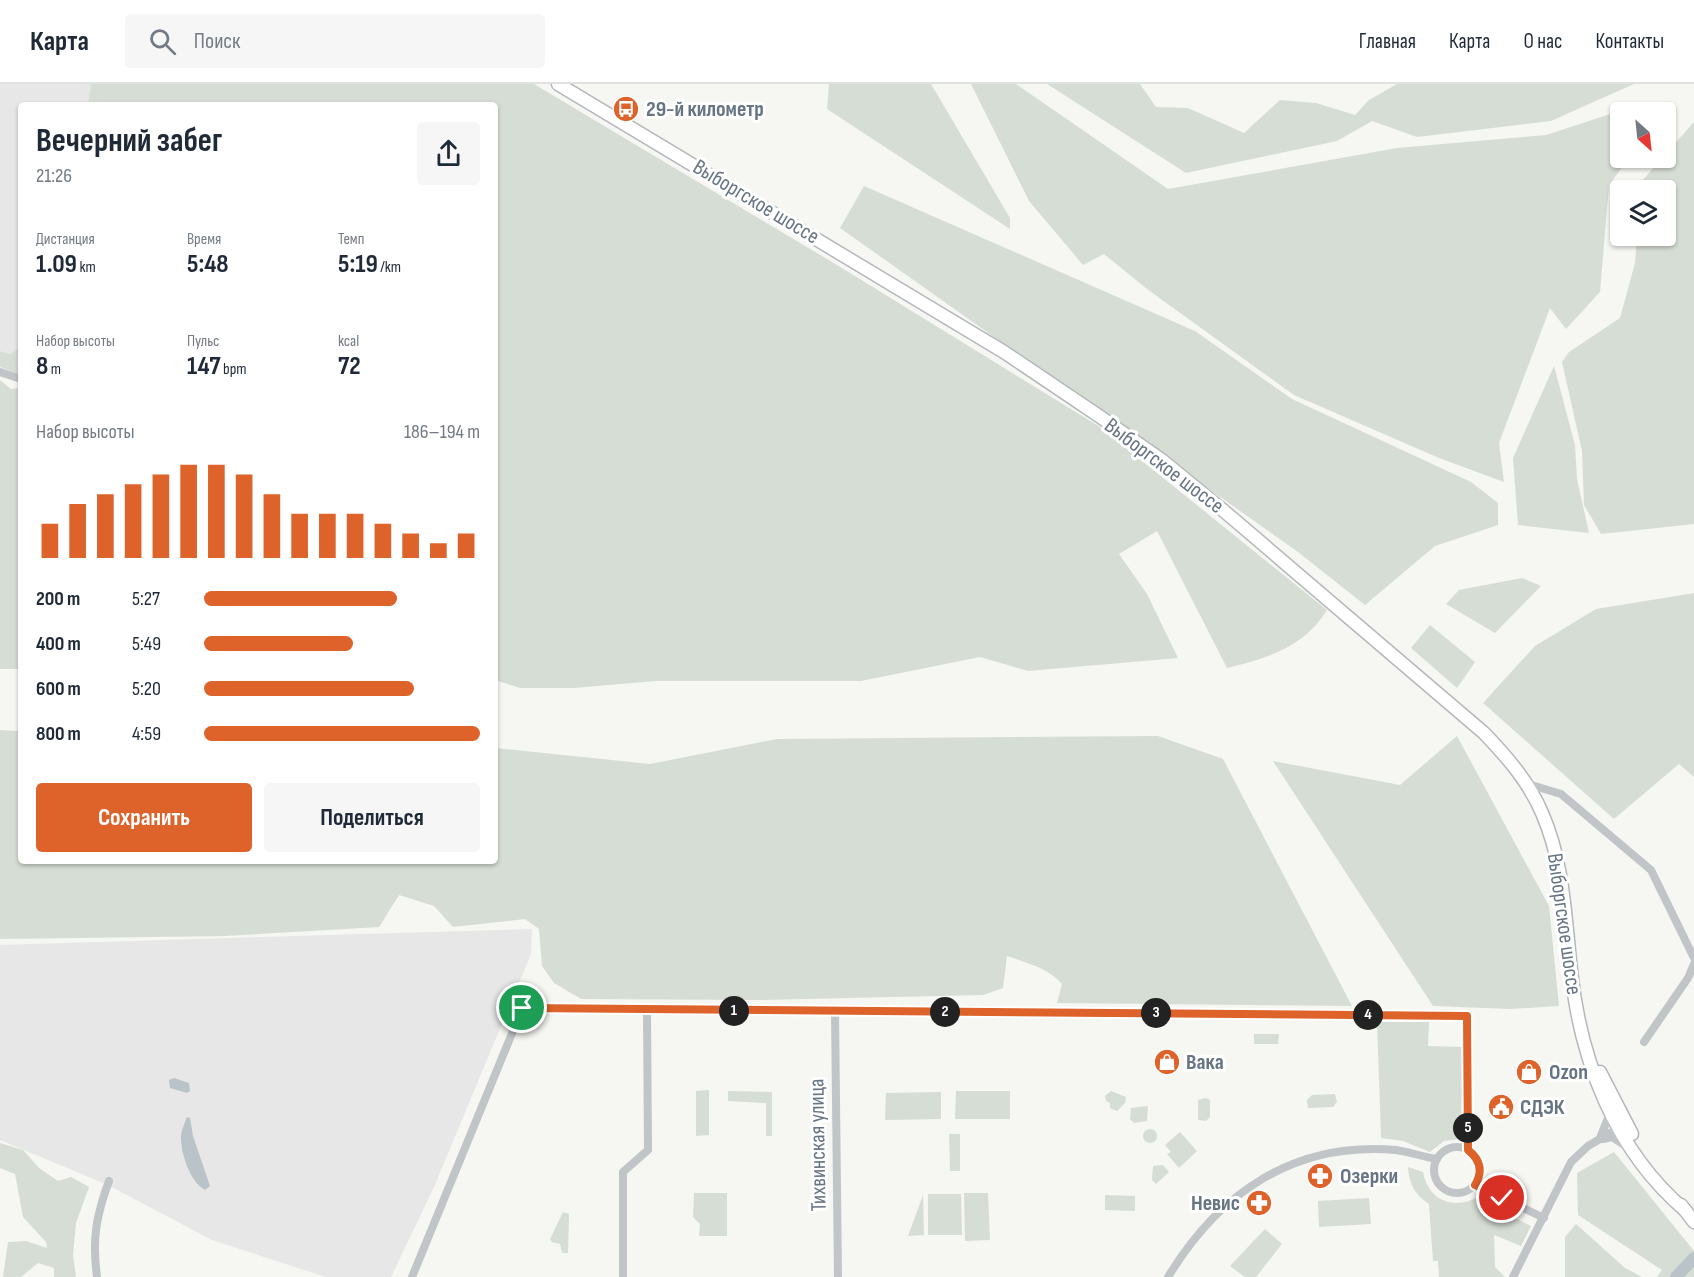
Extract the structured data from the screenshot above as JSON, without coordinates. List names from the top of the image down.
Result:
{
  "streets": {
    "main road": ["Выборгское шоссе"],
    "street": ["Тихвинская улица"]
  },
  "places": {
    "bus stop": ["29-й километр"],
    "shop": ["Вака", "Ozon"],
    "public building": ["СДЭК"],
    "pharmacy": ["Озерки", "Невис"]
  },
  "north": "bottom right",
  "page": {
    "header": "Карта",
    "search": "Поиск",
    "nav": [
      "Главная",
      "Карта",
      "О нас",
      "Контакты"
    ],
    "heading": ["Вечерний забег", "21:26"],
    "stats": [
      ["Дистанция", "1.09 km"],
      ["Время", "5:48"],
      ["Темп", "5:19 /km"],
      ["Набор высоты", "8 m"],
      ["Пульс", "147 bpm"],
      ["kcal", "72"]
    ],
    "chart": ["Набор высоты", "186–194 m"],
    "list": [
      {
        "name": "200 m",
        "note": "5:27"
      },
      {
        "name": "400 m",
        "note": "5:49"
      },
      {
        "name": "600 m",
        "note": "5:20"
      },
      {
        "name": "800 m",
        "note": "4:59"
      }
    ],
    "buttons": ["Сохранить", "Поделиться"],
    "pins": [
      "1",
      "2",
      "3",
      "4",
      "5"
    ]
  }
}
